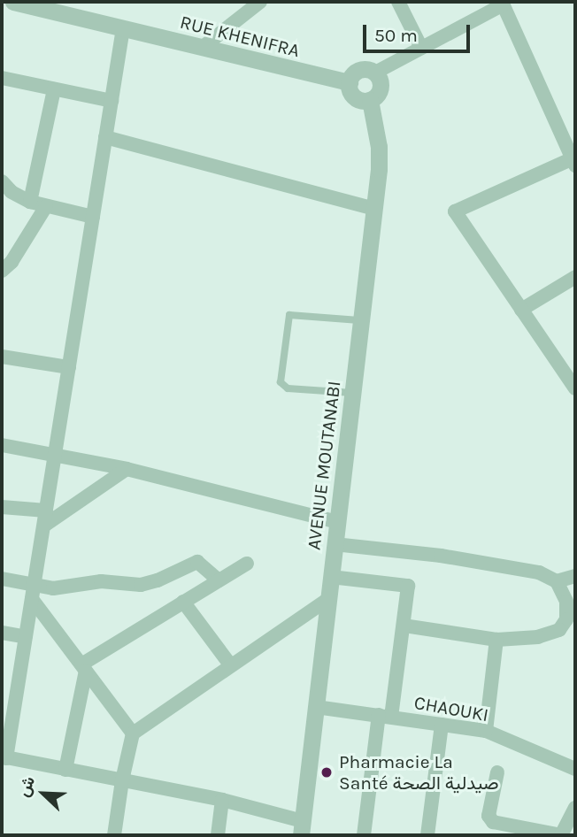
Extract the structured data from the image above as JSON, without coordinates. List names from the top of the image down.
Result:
{
  "streets": {
    "street": ["RUE KHENIFRA", "AVENUE MOUTANABI", "CHAOUKI"]
  },
  "crossings": [
    ["RUE KHENIFRA", "AVENUE MOUTANABI"],
    ["AVENUE MOUTANABI", "CHAOUKI"]
  ],
  "places": ["Pharmacie La Santé صيدلية الصحة"],
  "scale_bar": "50 m",
  "north": "top left"
}
